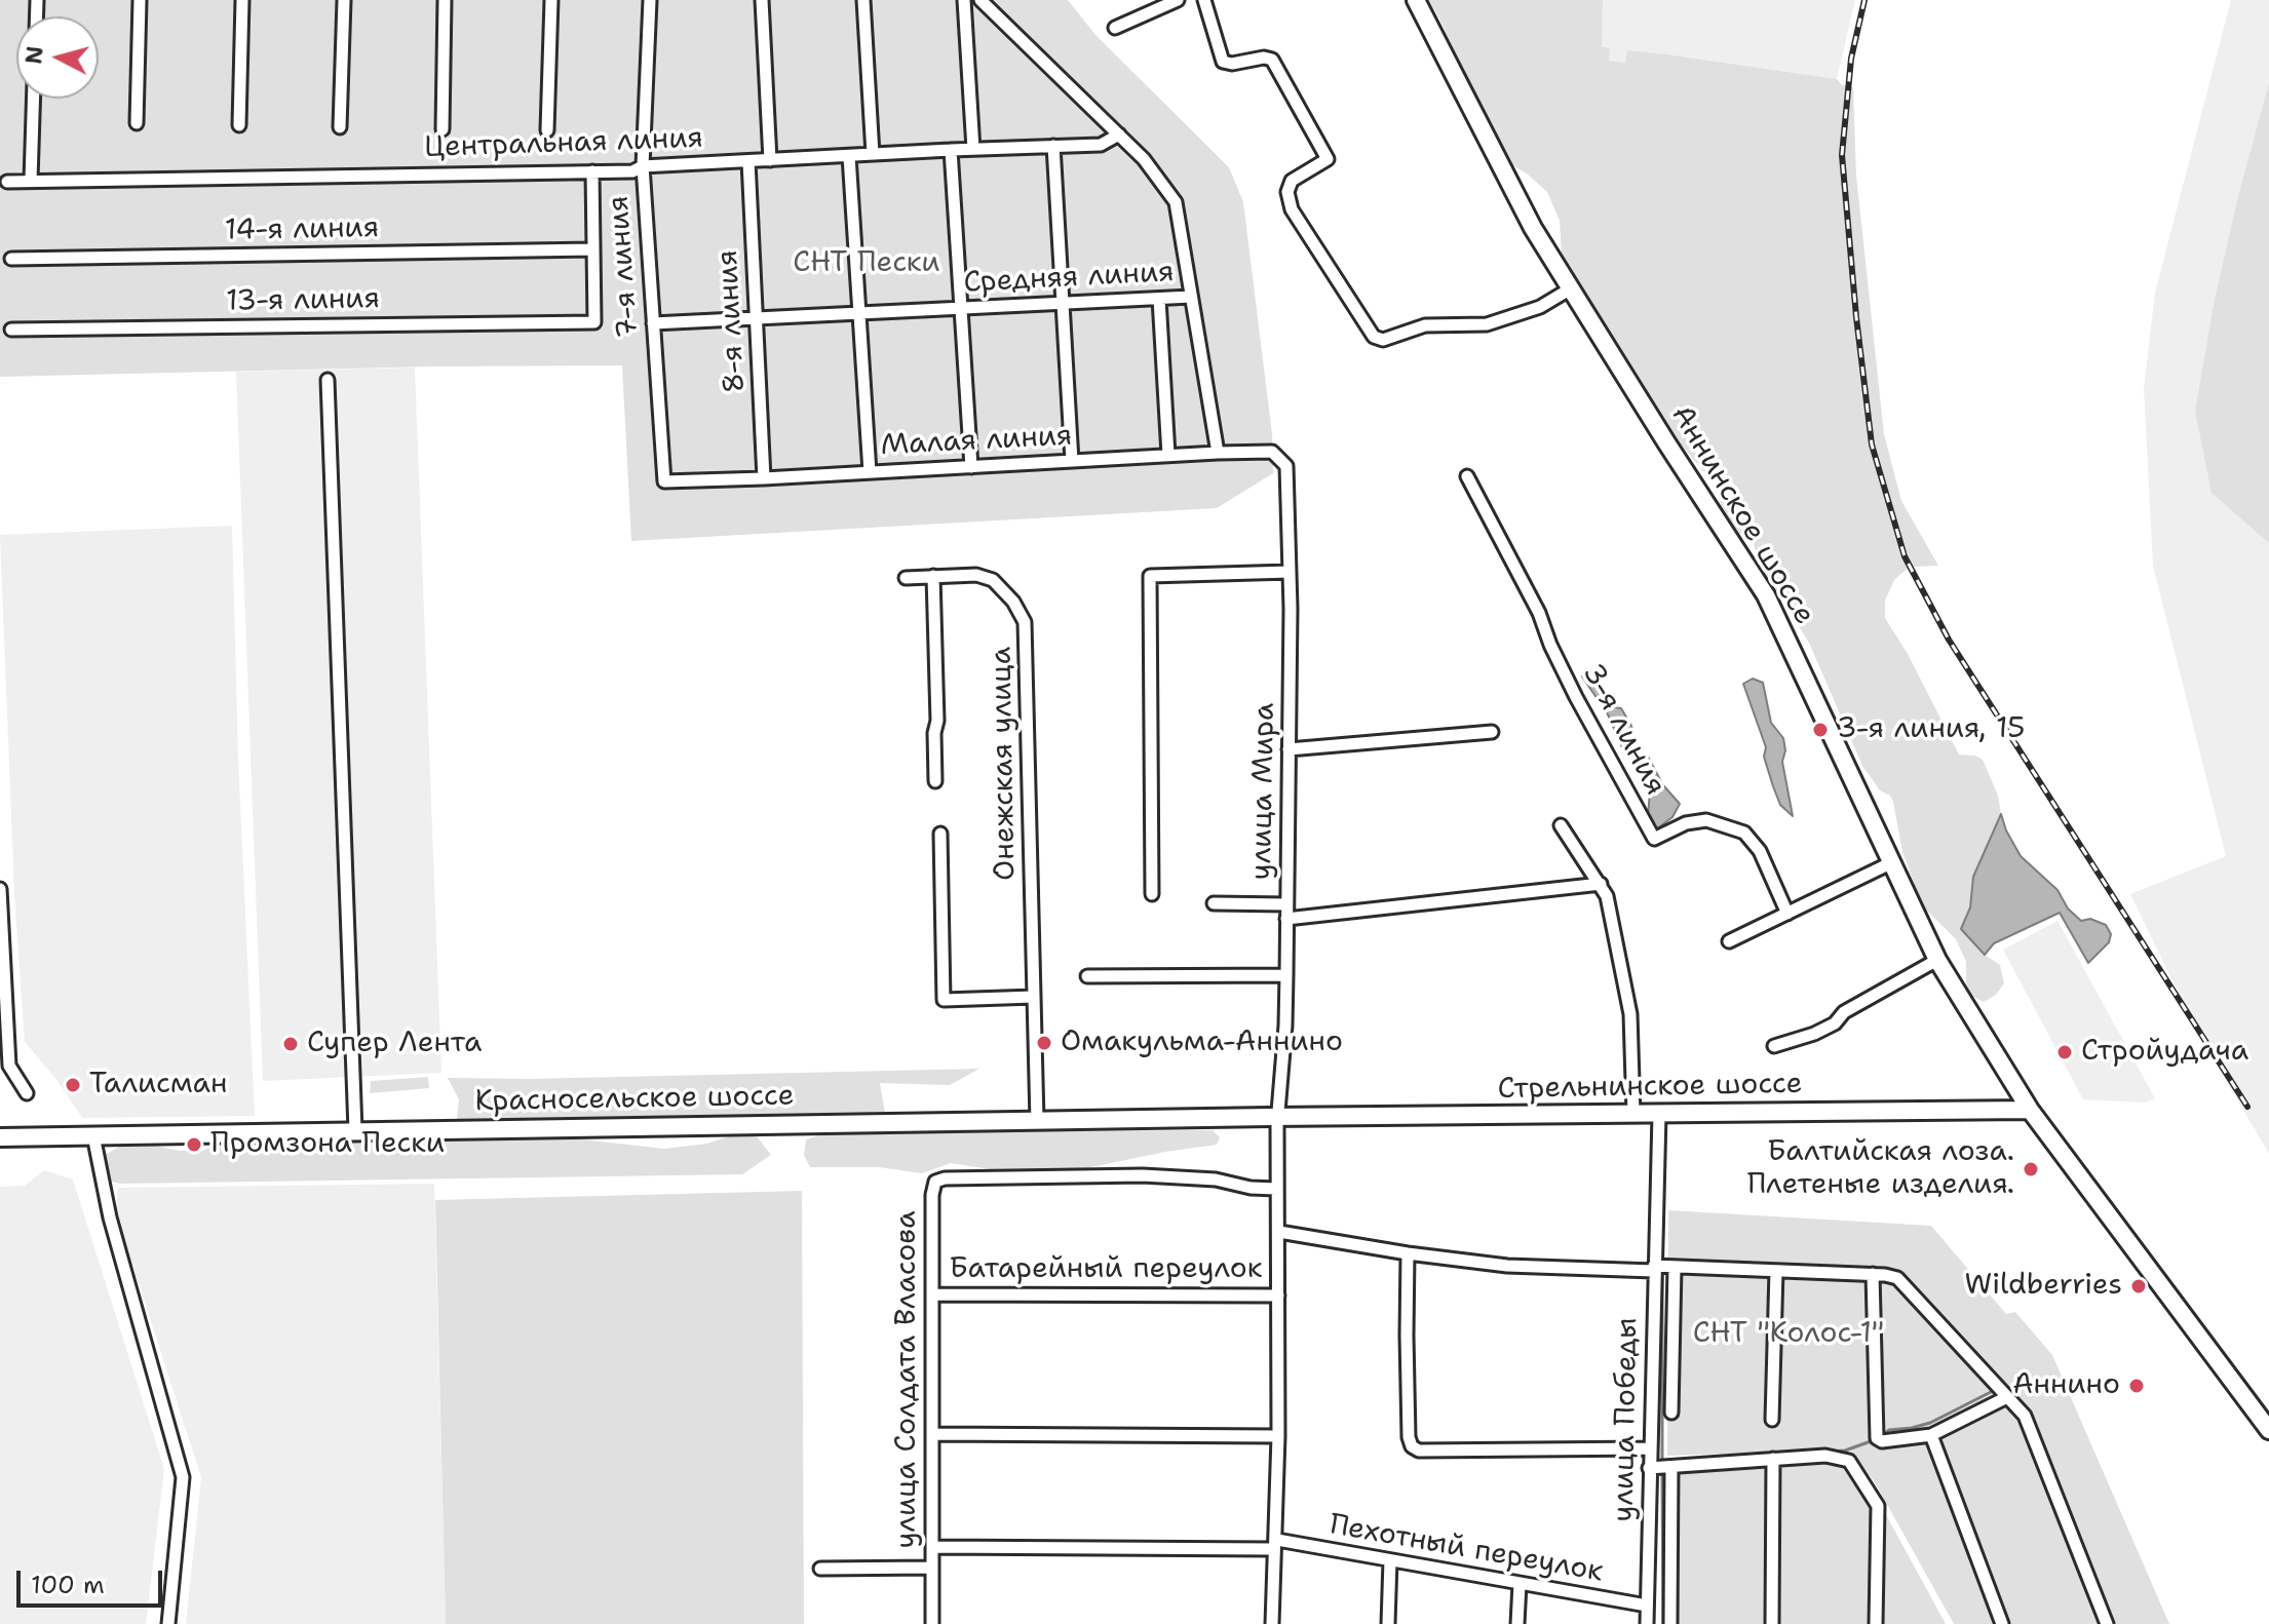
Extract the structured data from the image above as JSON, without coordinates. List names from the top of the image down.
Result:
{
  "streets": {
    "main road": ["Аннинское шоссе", "Стрельнинское шоссе", "Красносельское шоссе"],
    "street": [
      "Центральная линия",
      "14-я линия",
      "7-я линия",
      "Средняя линия",
      "13-я линия",
      "8-я линия",
      "Малая линия",
      "3-я линия",
      "Онежская улица",
      "улица Мира",
      "Батарейный переулок",
      "улица Солдата Власова",
      "улица Победы",
      "Пехотный переулок"
    ]
  },
  "crossings": [
    ["Центральная линия", "7-я линия"],
    ["Центральная линия", "8-я линия"],
    ["14-я линия", "13-я линия"],
    ["7-я линия", "Средняя линия"],
    ["7-я линия", "Малая линия"],
    ["Средняя линия", "8-я линия"],
    ["8-я линия", "Малая линия"],
    ["Малая линия", "улица Мира"],
    ["Аннинское шоссе", "Стрельнинское шоссе"],
    ["Онежская улица", "Красносельское шоссе"],
    ["улица Мира", "Стрельнинское шоссе"],
    ["улица Мира", "Красносельское шоссе"],
    ["улица Мира", "Батарейный переулок"],
    ["улица Мира", "улица Солдата Власова"],
    ["улица Мира", "Пехотный переулок"],
    ["Стрельнинское шоссе", "Красносельское шоссе"],
    ["Стрельнинское шоссе", "улица Победы"],
    ["Батарейный переулок", "улица Солдата Власова"],
    ["улица Солдата Власова", "Пехотный переулок"],
    ["улица Победы", "Пехотный переулок"]
  ],
  "parks": ["СНТ Пески", "СНТ \"Колос-1\""],
  "places": [
    "3-я линия, 15",
    "Омакульма-Аннино",
    "Супер Лента",
    "Стройудача",
    "Талисман",
    "Промзона Пески",
    "Балтийская лоза. Плетеные изделия.",
    "Wildberries",
    "Аннино"
  ],
  "scale_bar": "100 m",
  "north": "left"
}
